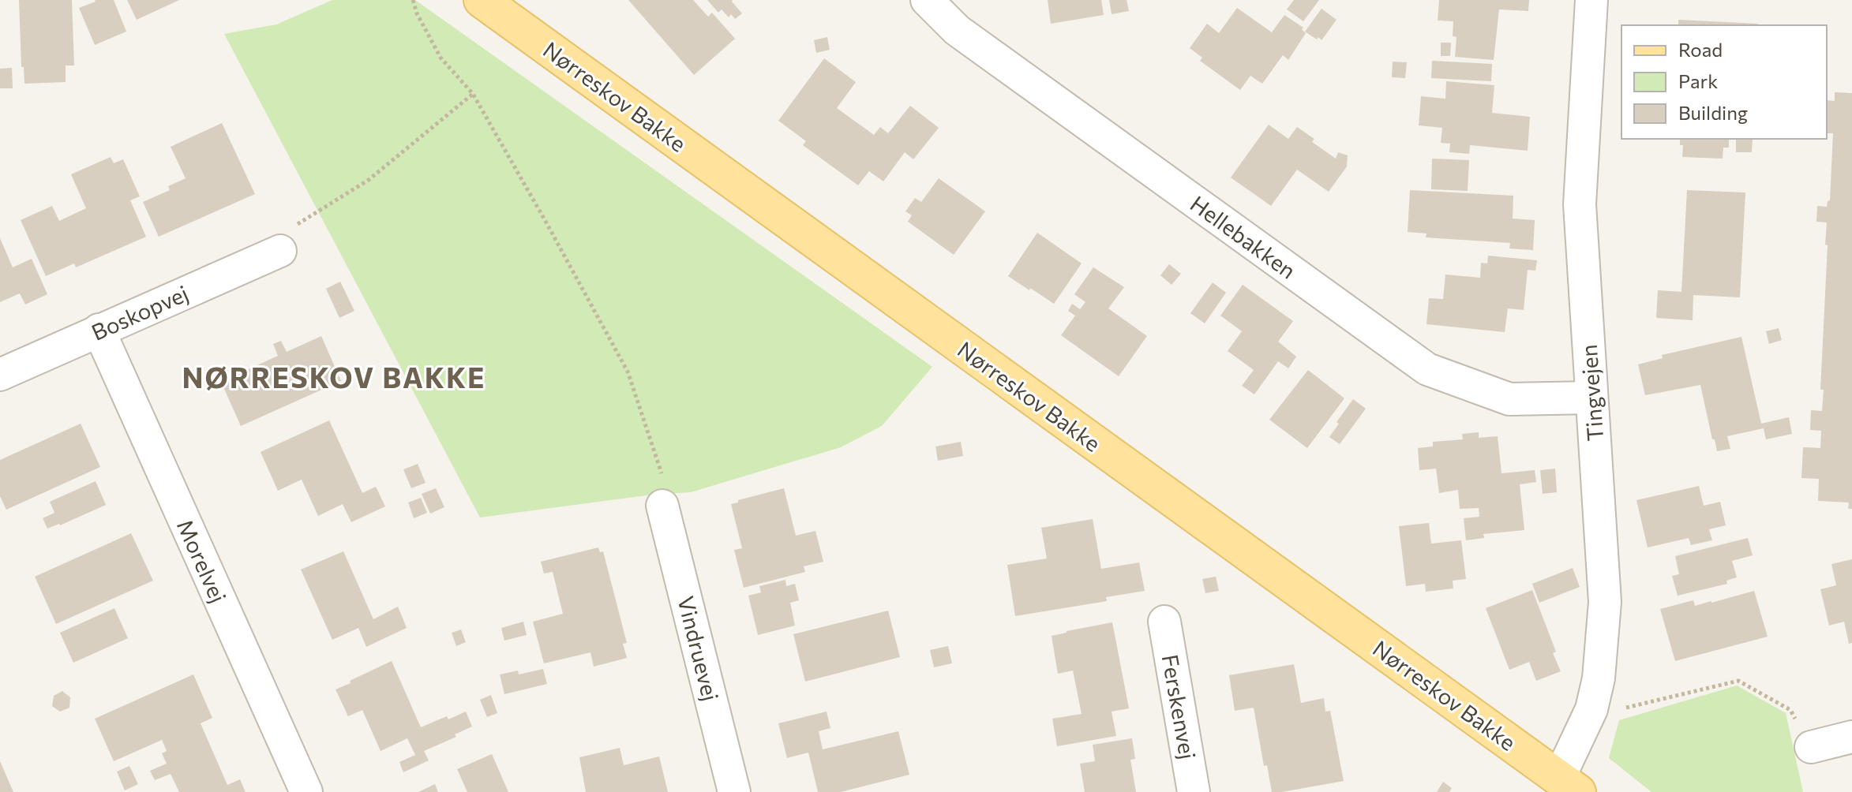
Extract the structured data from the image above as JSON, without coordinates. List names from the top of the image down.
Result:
{
  "streets": {
    "main road": ["Nørreskov Bakke"],
    "street": [
      "Hellebakken",
      "Boskopvej",
      "Tingvejen",
      "Morelvej",
      "Vindruevej",
      "Ferskenvej"
    ]
  },
  "crossings": [
    ["Nørreskov Bakke", "Tingvejen"],
    ["Hellebakken", "Tingvejen"],
    ["Boskopvej", "Morelvej"]
  ],
  "districts": ["NØRRESKOV BAKKE"],
  "legend": ["Road", "Park", "Building"]
}
